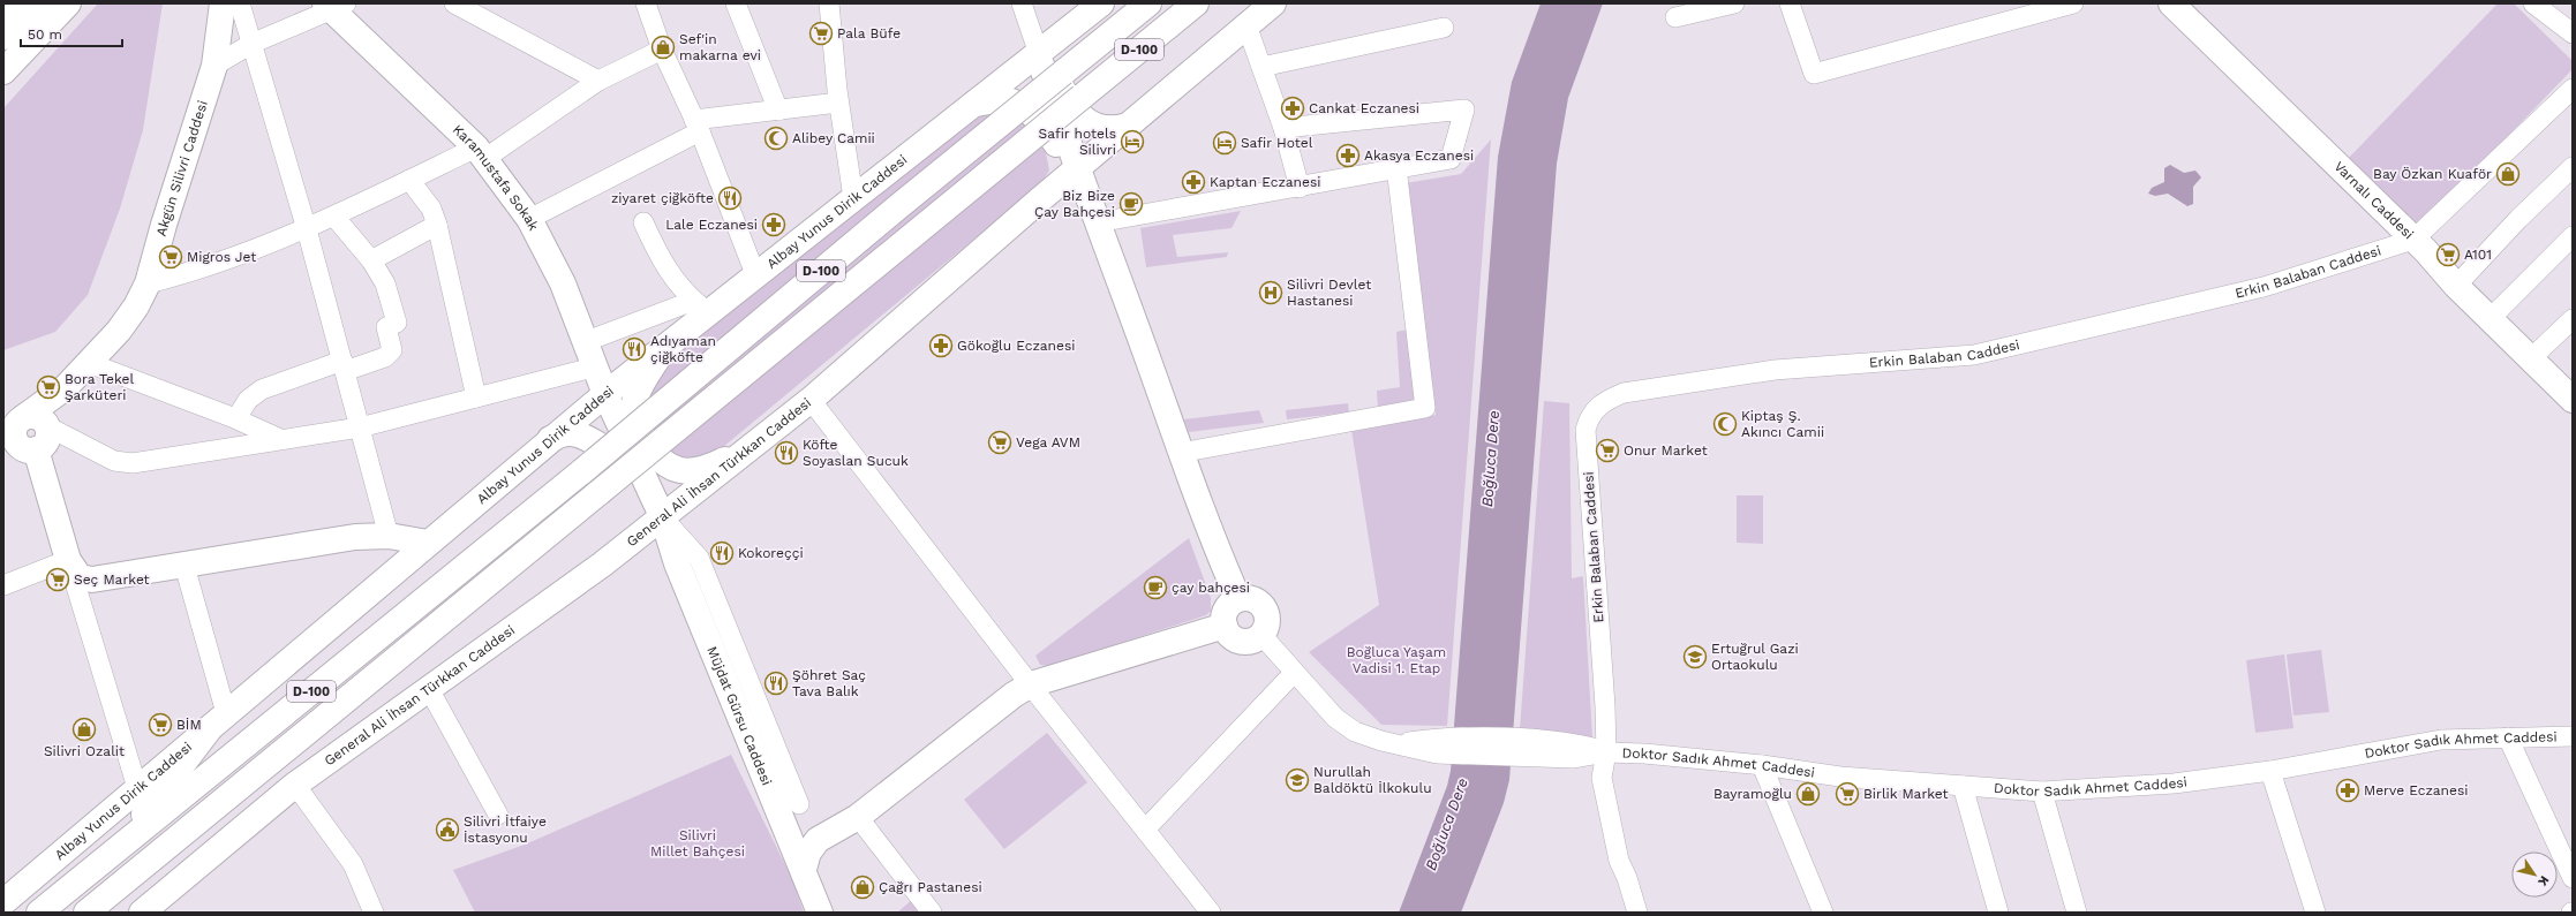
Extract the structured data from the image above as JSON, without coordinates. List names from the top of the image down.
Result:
{
  "streets": {
    "main road": [
      "D-100",
      "Akgün Silivri Caddesi",
      "Karamustafa Sokak",
      "Varnalı Caddesi",
      "Albay Yunus Dirik Caddesi",
      "General Ali İhsan Türkkan Caddesi",
      "Müjdat Gürsu Caddesi"
    ],
    "street": ["Erkin Balaban Caddesi", "Doktor Sadık Ahmet Caddesi"]
  },
  "crossings": [
    ["Karamustafa Sokak", "Albay Yunus Dirik Caddesi"],
    ["Karamustafa Sokak", "Müjdat Gürsu Caddesi"],
    ["Varnalı Caddesi", "Erkin Balaban Caddesi"],
    ["Albay Yunus Dirik Caddesi", "Müjdat Gürsu Caddesi"],
    ["Erkin Balaban Caddesi", "Doktor Sadık Ahmet Caddesi"],
    ["General Ali İhsan Türkkan Caddesi", "Müjdat Gürsu Caddesi"]
  ],
  "water": ["Boğluca Dere"],
  "parks": ["Boğluca Yaşam Vadisi 1. Etap", "Silivri Millet Bahçesi"],
  "places": {
    "supermarket": [
      "Pala Büfe",
      "A101",
      "Migros Jet",
      "Bora Tekel Şarküteri",
      "Vega AVM",
      "Onur Market",
      "Seç Market",
      "BİM",
      "Birlik Market"
    ],
    "shop": [
      "Sef'in makarna evi",
      "Bay Özkan Kuaför",
      "Silivri Ozalit",
      "Bayramoğlu",
      "Çağrı Pastanesi"
    ],
    "pharmacy": [
      "Cankat Eczanesi",
      "Akasya Eczanesi",
      "Kaptan Eczanesi",
      "Lale Eczanesi",
      "Gökoğlu Eczanesi",
      "Merve Eczanesi"
    ],
    "mosque": ["Alibey Camii", "Kiptaş Ş. Akıncı Camii"],
    "hotel": ["Safir hotels Silivri", "Safir Hotel"],
    "restaurant": [
      "ziyaret çiğköfte",
      "Adıyaman çiğköfte",
      "Köfte Soyaslan Sucuk",
      "Kokoreççi",
      "Şöhret Saç Tava Balık"
    ],
    "cafe": ["Biz Bize Çay Bahçesi", "çay bahçesi"],
    "hospital": ["Silivri Devlet Hastanesi"],
    "school or university": ["Ertuğrul Gazi Ortaokulu", "Nurullah Baldöktü İlkokulu"],
    "public building": ["Silivri İtfaiye İstasyonu"]
  },
  "scale_bar": "50 m",
  "north": "bottom right"
}
